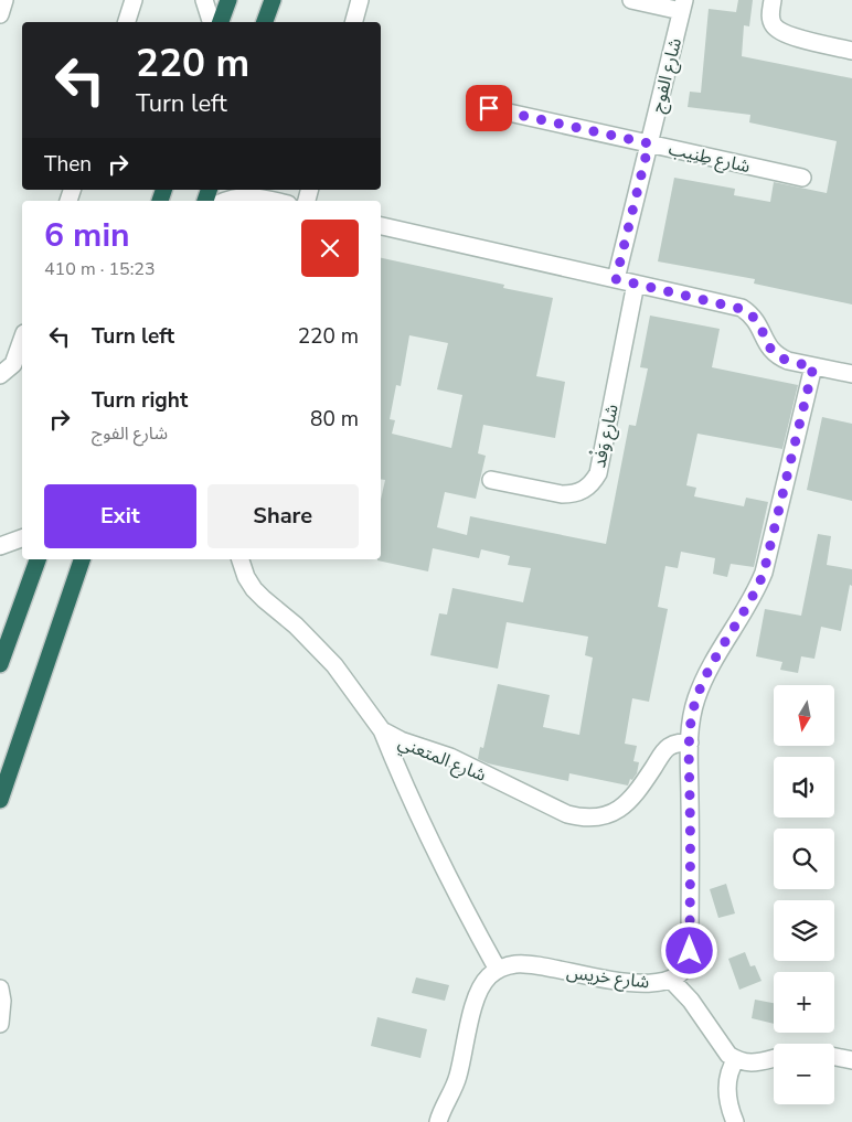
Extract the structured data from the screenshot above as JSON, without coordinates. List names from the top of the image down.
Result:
{
  "streets": {
    "street": [
      "شارع الفوج",
      "شارع طِنِيب",
      "شارع وَفْد",
      "شارع المتعني",
      "شارع خريس"
    ]
  },
  "crossings": [
    ["شارع الفوج", "شارع طِنِيب"],
    ["شارع المتعني", "شارع خريس"]
  ],
  "north": "bottom",
  "page": {
    "turn": ["220 m", "Turn left"],
    "then": "Then",
    "heading": ["6 min", "410 m · 15:23"],
    "list": [
      {
        "name": "Turn left",
        "value": "220 m"
      },
      {
        "name": "Turn right",
        "note": "شارع الفوج",
        "value": "80 m"
      }
    ],
    "buttons": ["Exit", "Share"],
    "map_buttons": ["+", "−"]
  }
}
